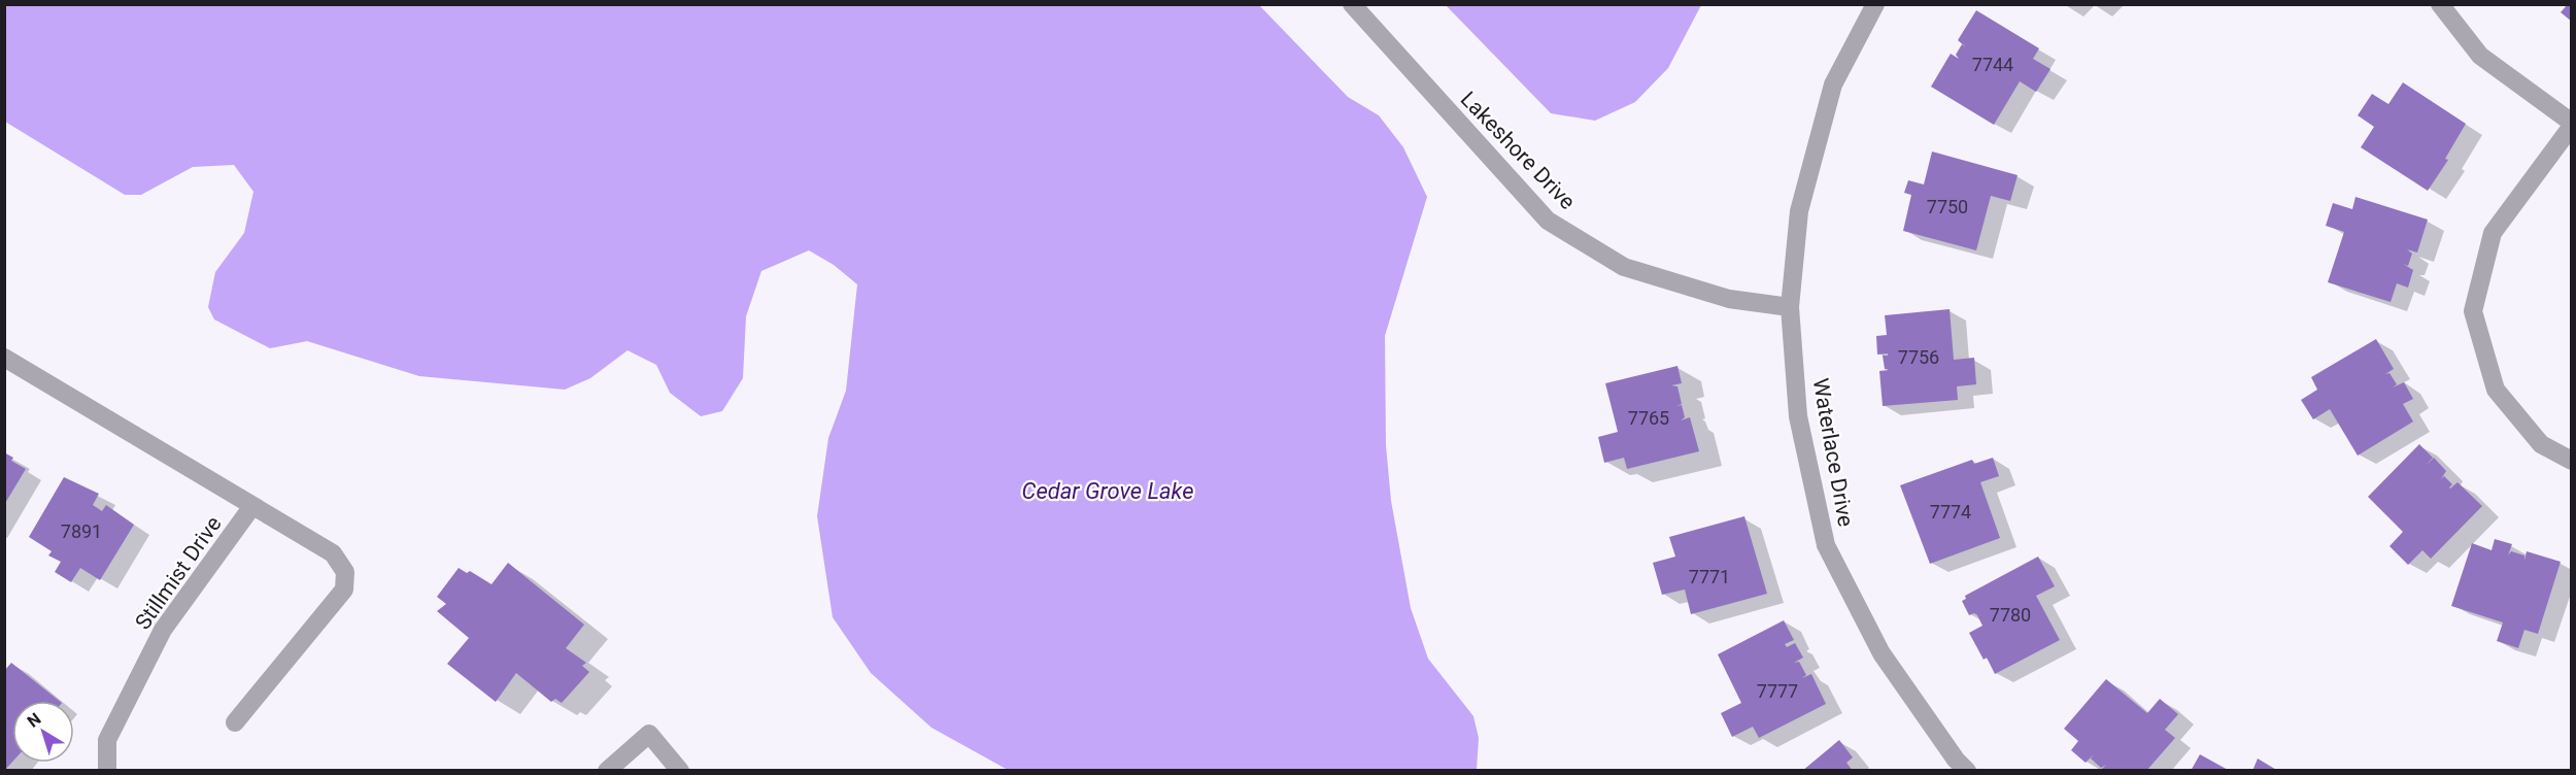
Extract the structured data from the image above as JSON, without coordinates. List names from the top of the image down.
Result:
{
  "streets": {
    "street": ["Lakeshore Drive", "Waterlace Drive", "Stillmist Drive"]
  },
  "crossings": [
    ["Lakeshore Drive", "Waterlace Drive"]
  ],
  "water": ["Cedar Grove Lake"],
  "house_numbers": [
    "7744",
    "7750",
    "7756",
    "7765",
    "7774",
    "7891",
    "7771",
    "7780",
    "7777"
  ],
  "north": "top left"
}
